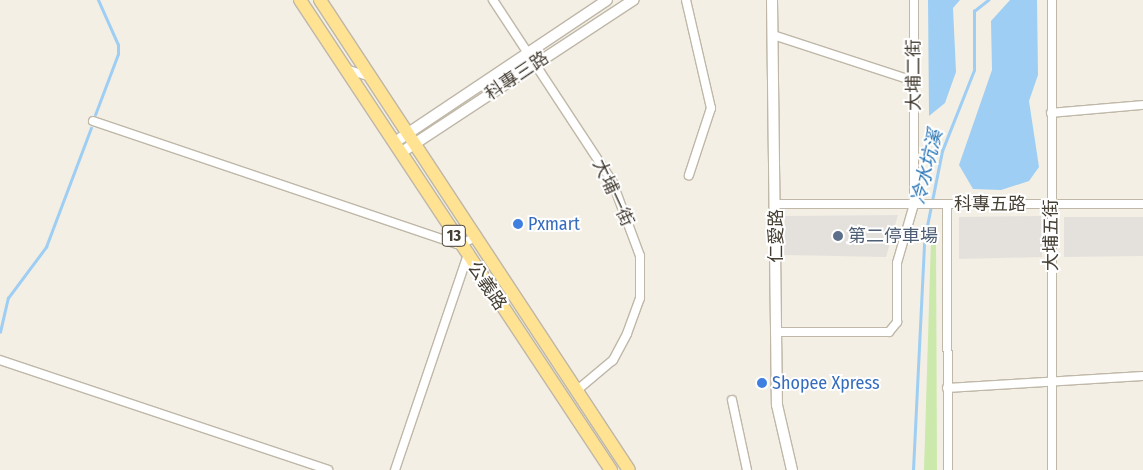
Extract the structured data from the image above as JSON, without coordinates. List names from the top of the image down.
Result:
{
  "streets": {
    "main road": ["13", "公義路"],
    "street": [
      "大埔二街",
      "科專三路",
      "大埔一街",
      "科專五路",
      "大埔五街",
      "仁愛路"
    ]
  },
  "crossings": [
    ["大埔二街", "科專五路"],
    ["大埔二街", "仁愛路"],
    ["科專三路", "大埔一街"],
    ["科專三路", "公義路"],
    ["大埔一街", "公義路"],
    ["科專五路", "大埔五街"],
    ["科專五路", "仁愛路"]
  ],
  "water": ["冷水坑溪"],
  "places": ["Pxmart", "第二停車場", "Shopee Xpress"]
}
